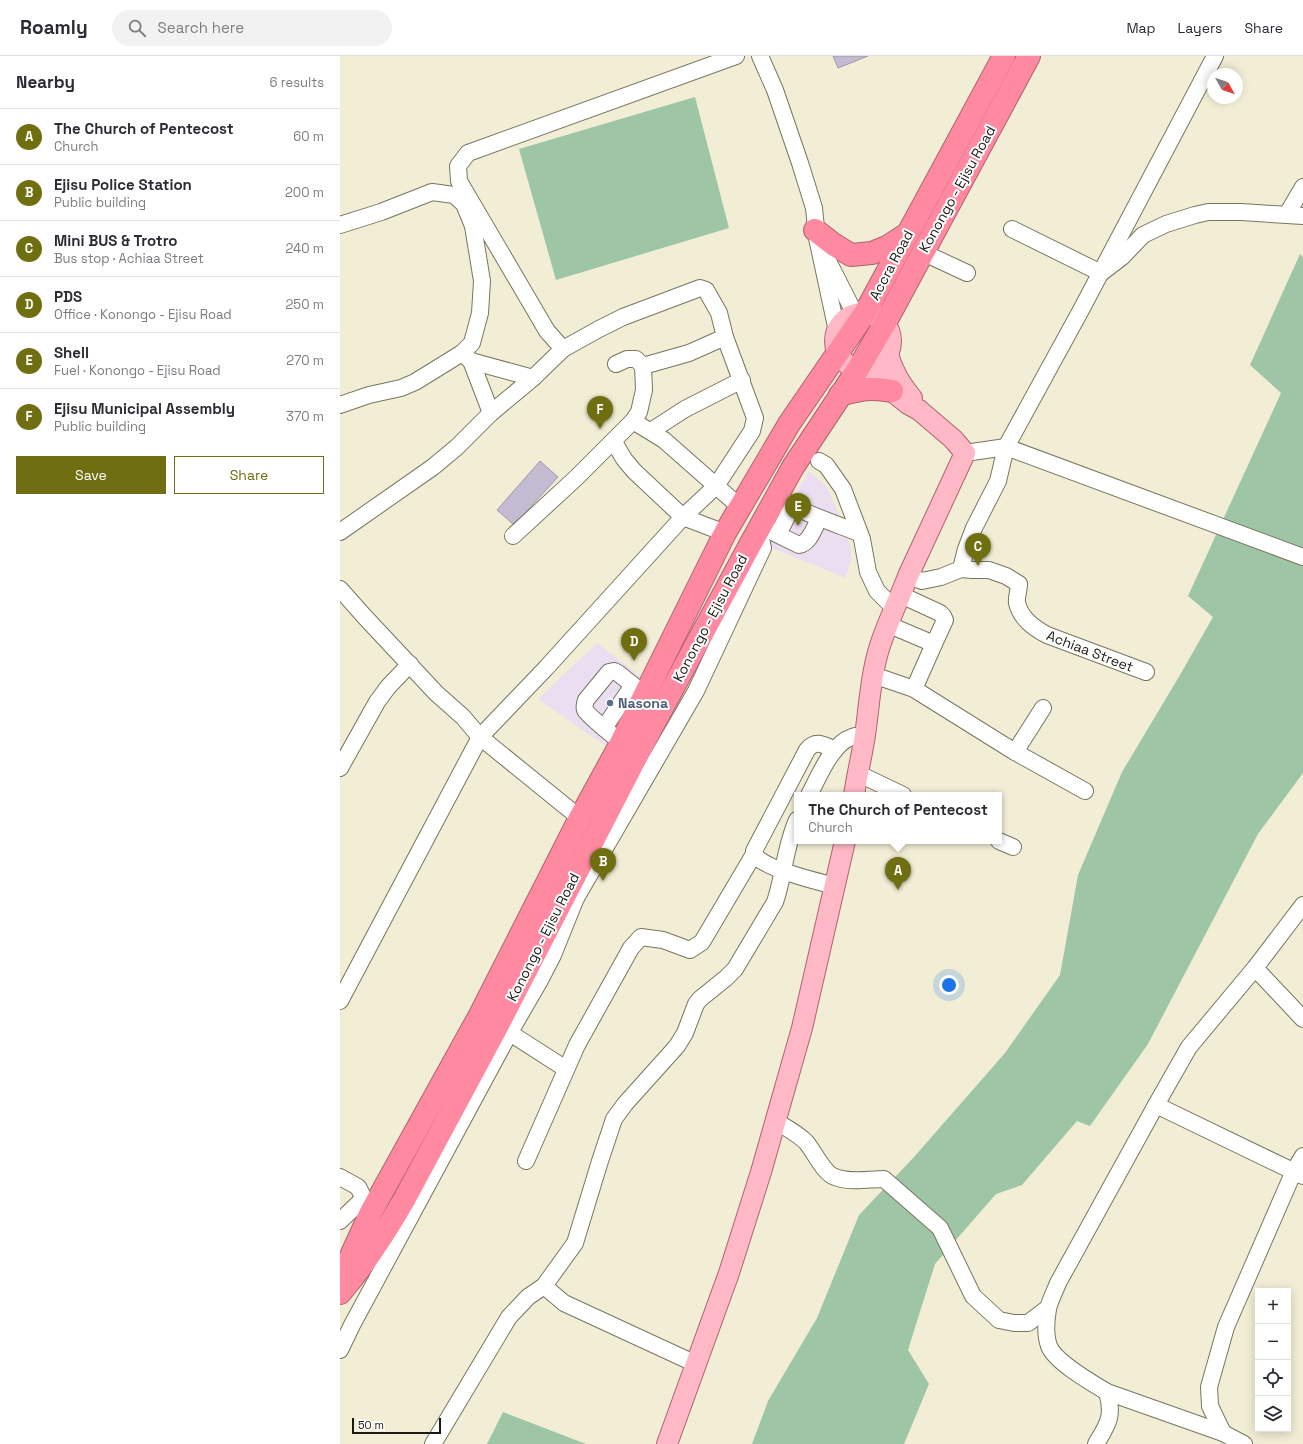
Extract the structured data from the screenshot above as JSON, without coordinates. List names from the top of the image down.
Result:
{
  "streets": {
    "highway": ["Konongo - Ejisu Road", "Accra Road"],
    "street": ["Achiaa Street"]
  },
  "crossings": [
    ["Konongo - Ejisu Road", "Accra Road"]
  ],
  "places": ["Nasona"],
  "scale_bar": "50 m",
  "north": "bottom right",
  "page": {
    "header": "Roamly",
    "search": "Search here",
    "nav": ["Map", "Layers", "Share"],
    "heading": ["Nearby", "6 results"],
    "list": [
      {
        "mark": "A",
        "name": "The Church of Pentecost",
        "note": "Church",
        "value": "60 m"
      },
      {
        "mark": "B",
        "name": "Ejisu Police Station",
        "note": "Public building",
        "value": "200 m"
      },
      {
        "mark": "C",
        "name": "Mini BUS & Trotro",
        "note": "Bus stop · Achiaa Street",
        "value": "240 m"
      },
      {
        "mark": "D",
        "name": "PDS",
        "note": "Office · Konongo - Ejisu Road",
        "value": "250 m"
      },
      {
        "mark": "E",
        "name": "Shell",
        "note": "Fuel · Konongo - Ejisu Road",
        "value": "270 m"
      },
      {
        "mark": "F",
        "name": "Ejisu Municipal Assembly",
        "note": "Public building",
        "value": "370 m"
      }
    ],
    "pins": [
      "F",
      "E",
      "C",
      "D",
      "B",
      "A"
    ],
    "buttons": ["Save", "Share"],
    "popup": ["The Church of Pentecost", "Church"],
    "map_buttons": ["+", "−"],
    "scale": "50 m"
  }
}
